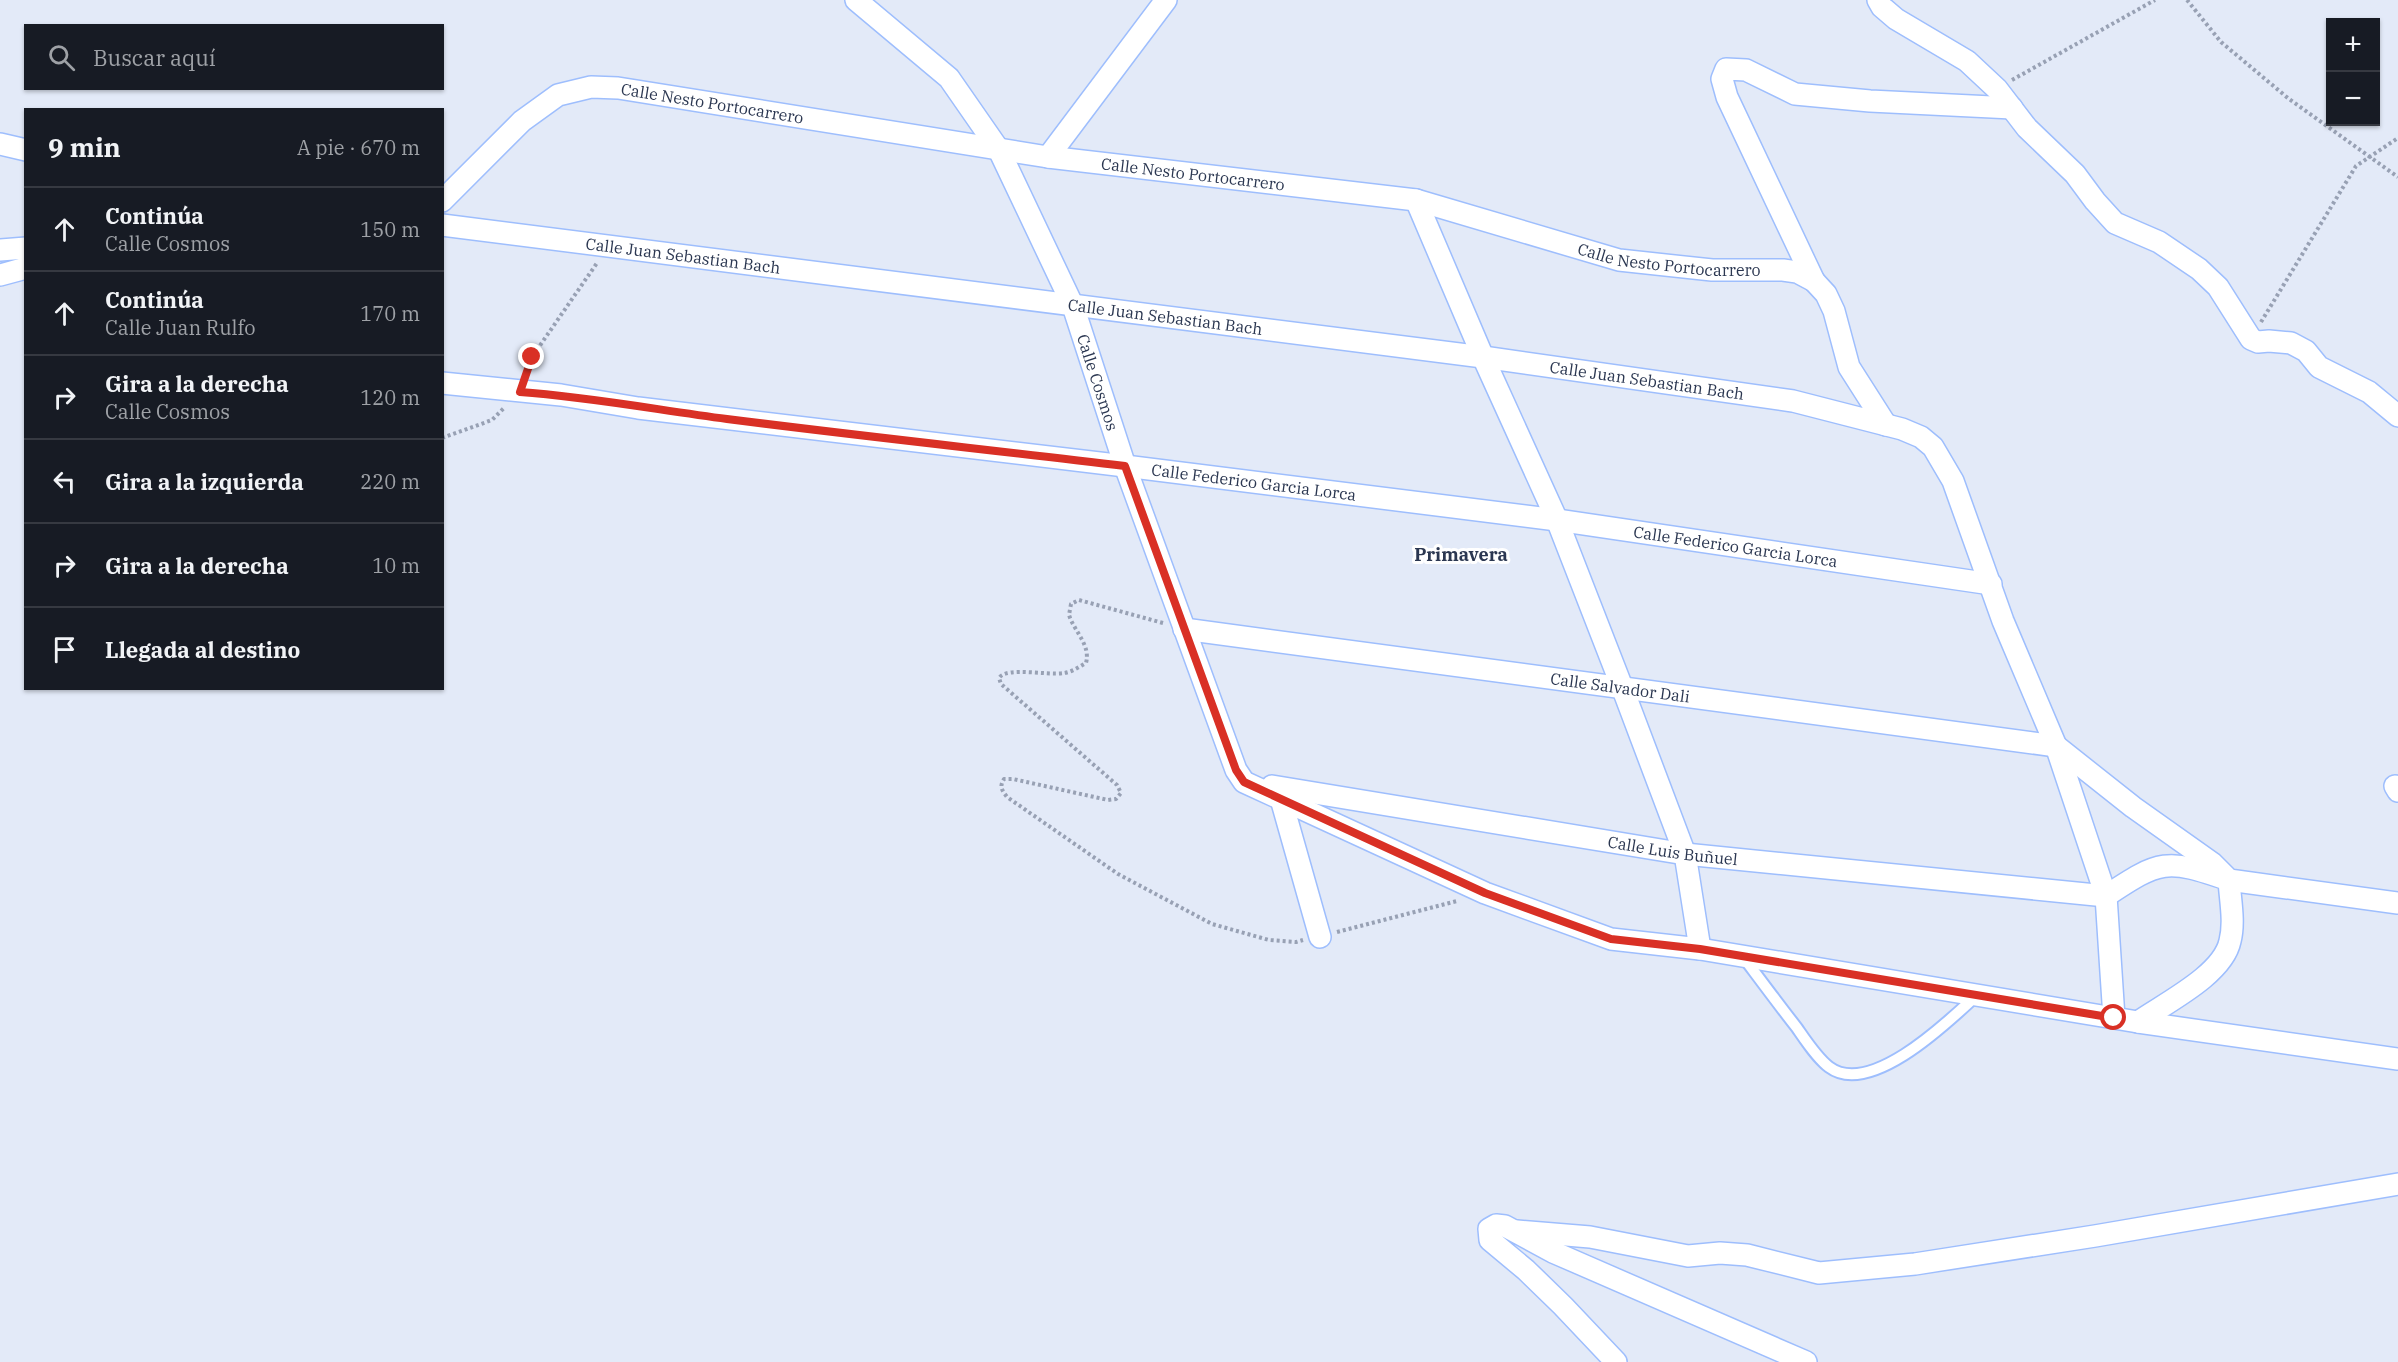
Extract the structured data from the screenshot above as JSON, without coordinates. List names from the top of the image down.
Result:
{
  "streets": {
    "street": [
      "Calle Nesto Portocarrero",
      "Calle Juan Sebastian Bach",
      "Calle Cosmos",
      "Calle Federico Garcia Lorca",
      "Calle Salvador Dali",
      "Calle Luis Buñuel"
    ]
  },
  "crossings": [
    ["Calle Nesto Portocarrero", "Calle Cosmos"],
    ["Calle Juan Sebastian Bach", "Calle Cosmos"],
    ["Calle Juan Sebastian Bach", "Calle Federico Garcia Lorca"],
    ["Calle Juan Sebastian Bach", "Calle Salvador Dali"],
    ["Calle Juan Sebastian Bach", "Calle Luis Buñuel"],
    ["Calle Cosmos", "Calle Federico Garcia Lorca"],
    ["Calle Cosmos", "Calle Salvador Dali"],
    ["Calle Cosmos", "Calle Luis Buñuel"]
  ],
  "districts": ["Primavera"],
  "page": {
    "map_buttons": ["+", "−"],
    "search": "Buscar aquí",
    "heading": ["9 min", "A pie · 670 m"],
    "list": [
      ["Continúa", "Calle Cosmos", "150 m"],
      ["Continúa", "Calle Juan Rulfo", "170 m"],
      ["Gira a la derecha", "Calle Cosmos", "120 m"],
      ["Gira a la izquierda", "220 m"],
      ["Gira a la derecha", "10 m"],
      "Llegada al destino"
    ]
  }
}
